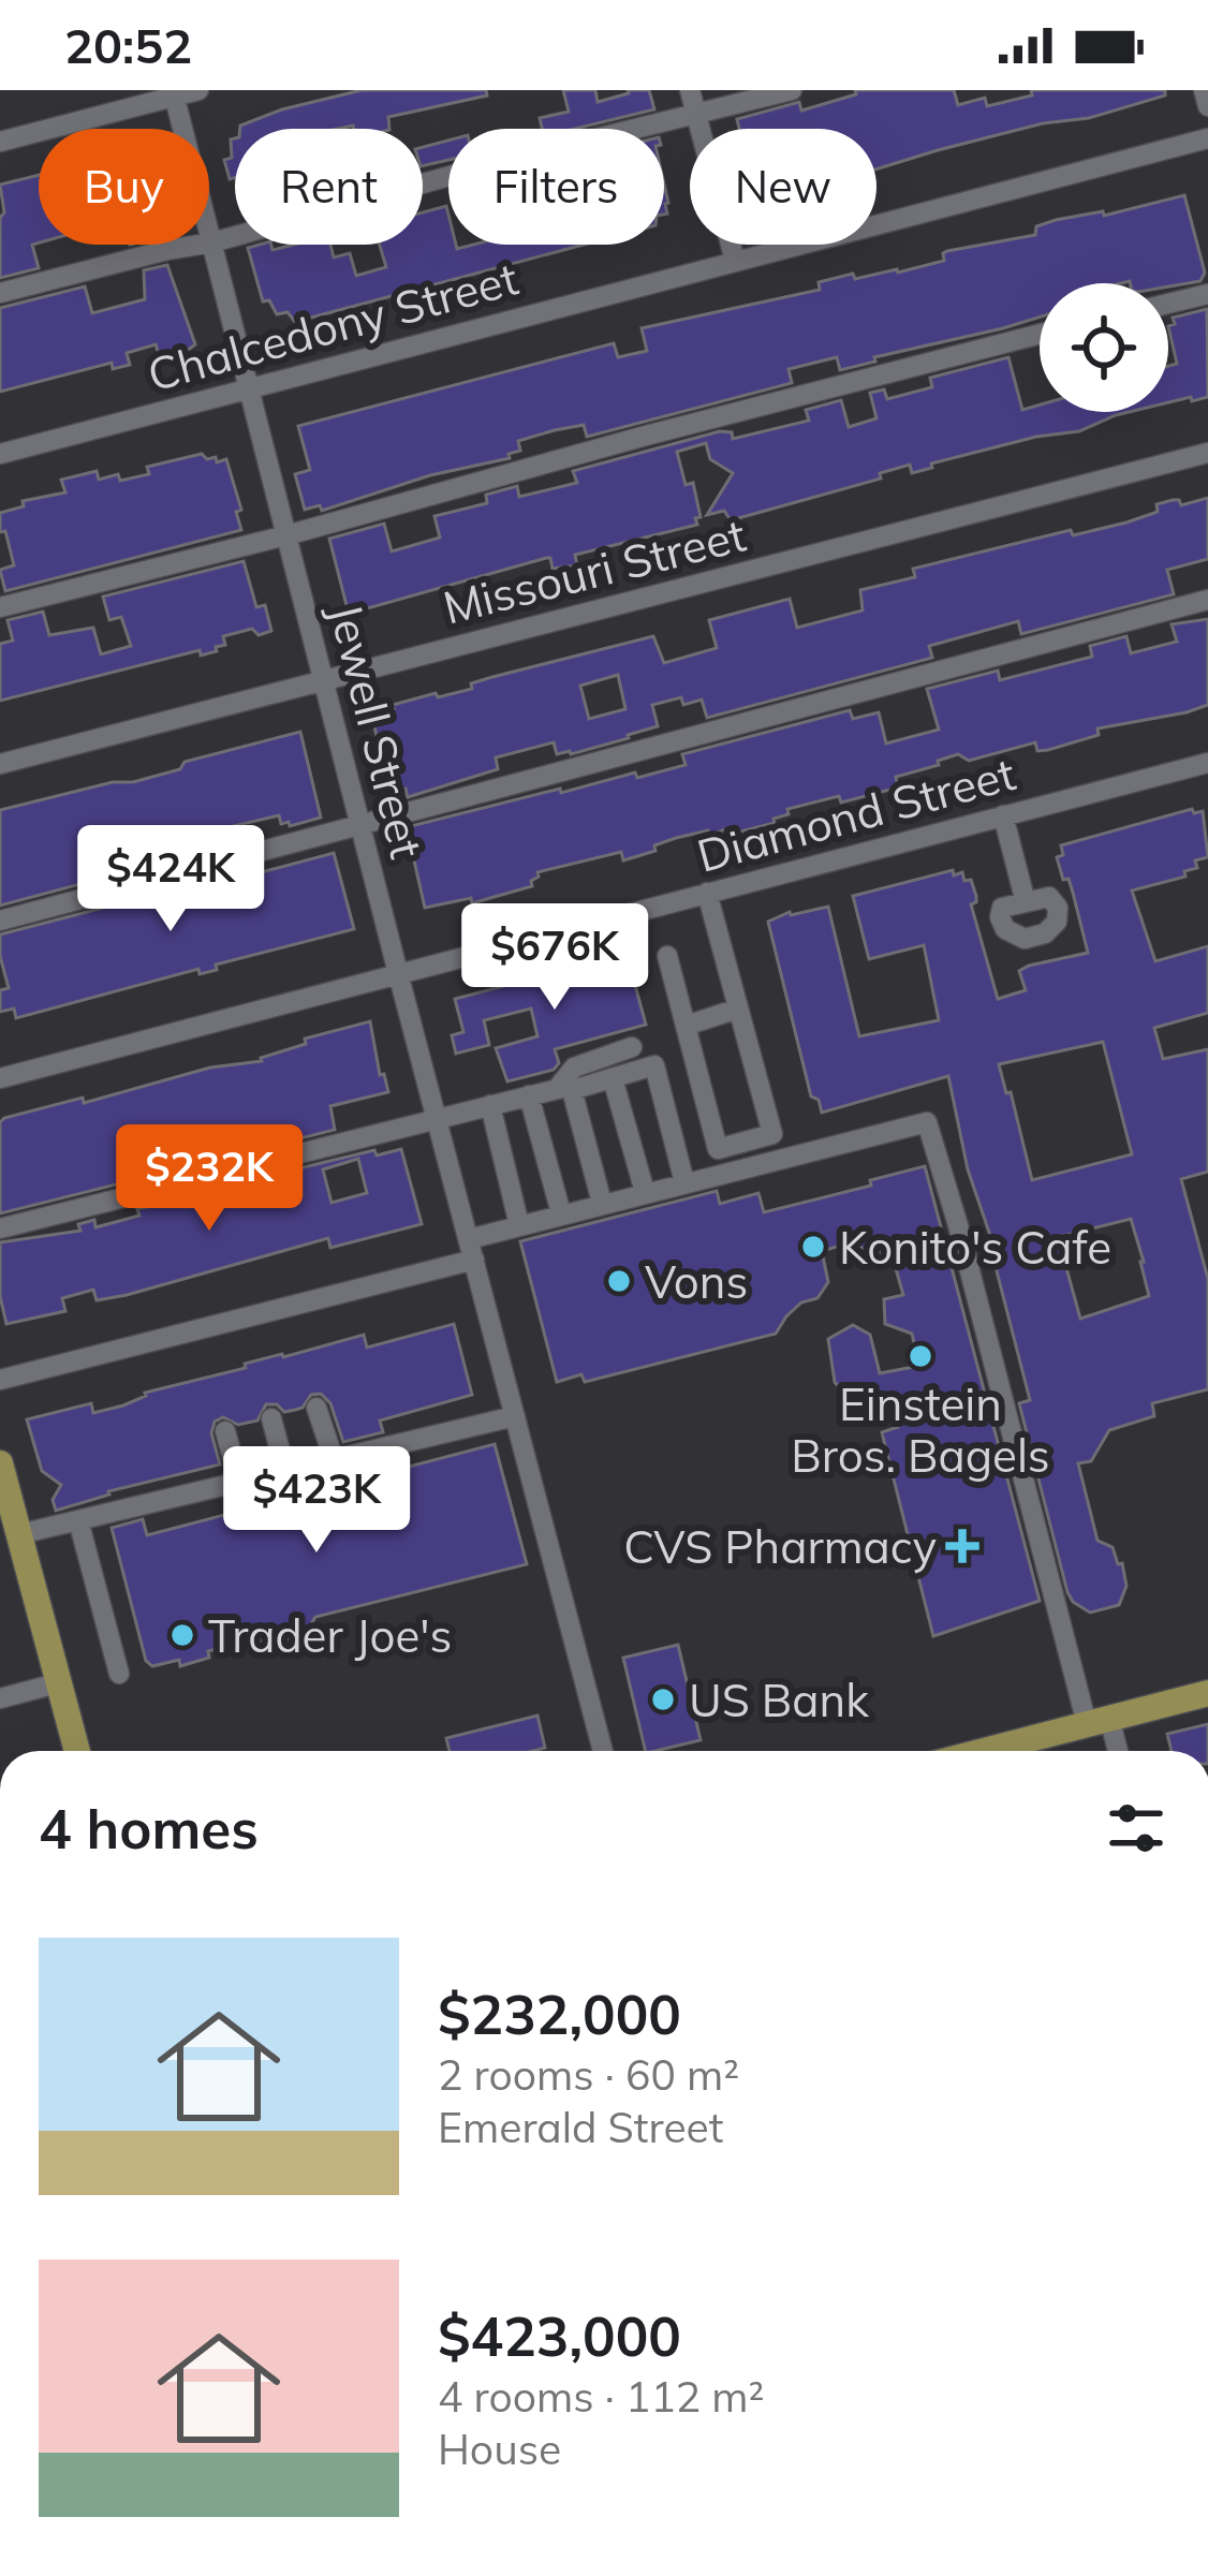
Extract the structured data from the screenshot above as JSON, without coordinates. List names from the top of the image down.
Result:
{
  "streets": {
    "street": [
      "Chalcedony Street",
      "Missouri Street",
      "Jewell Street",
      "Diamond Street"
    ]
  },
  "crossings": [
    ["Chalcedony Street", "Jewell Street"],
    ["Missouri Street", "Jewell Street"],
    ["Jewell Street", "Diamond Street"]
  ],
  "places": {
    "other": [
      "Konito's Cafe",
      "Vons",
      "Einstein Bros. Bagels",
      "Trader Joe's",
      "US Bank"
    ],
    "health": ["CVS Pharmacy"]
  },
  "page": {
    "status": "20:52",
    "chip": [
      "Buy",
      "Rent",
      "Filters",
      "New"
    ],
    "price": [
      "$424K",
      "$676K",
      "$232K",
      "$423K"
    ],
    "heading": "4 homes",
    "list": [
      {
        "name": "$232,000",
        "note": "2 rooms · 60 m² · Emerald Street"
      },
      {
        "name": "$423,000",
        "note": "4 rooms · 112 m² · House"
      }
    ]
  }
}
